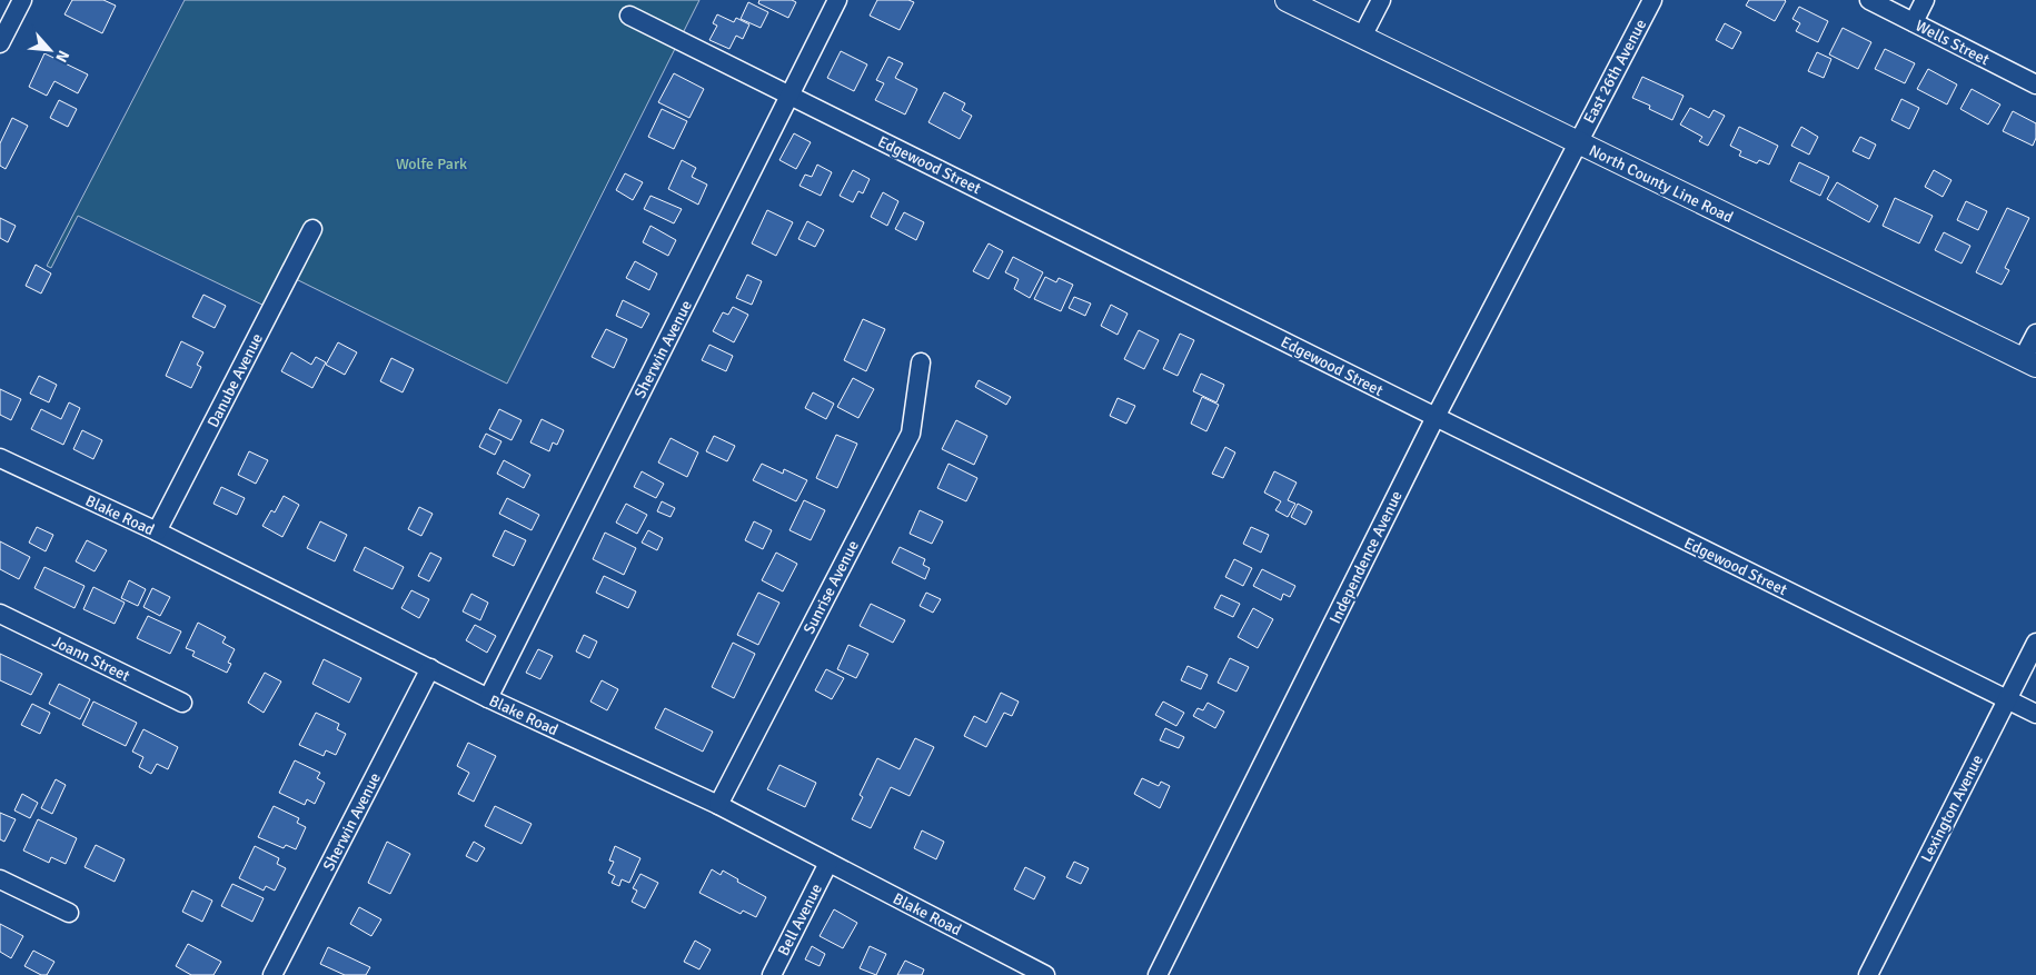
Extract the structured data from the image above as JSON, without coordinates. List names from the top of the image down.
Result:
{
  "streets": {
    "main road": ["North County Line Road"],
    "street": [
      "Wells Street",
      "East 26th Avenue",
      "Edgewood Street",
      "Sherwin Avenue",
      "Danube Avenue",
      "Blake Road",
      "Independence Avenue",
      "Sunrise Avenue",
      "Joann Street",
      "Lexington Avenue",
      "Bell Avenue"
    ]
  },
  "crossings": [
    ["East 26th Avenue", "North County Line Road"],
    ["East 26th Avenue", "Independence Avenue"],
    ["Edgewood Street", "Sherwin Avenue"],
    ["Edgewood Street", "Independence Avenue"],
    ["Edgewood Street", "Lexington Avenue"],
    ["North County Line Road", "Independence Avenue"],
    ["Sherwin Avenue", "Blake Road"],
    ["Danube Avenue", "Blake Road"],
    ["Blake Road", "Sunrise Avenue"],
    ["Blake Road", "Bell Avenue"]
  ],
  "parks": ["Wolfe Park"],
  "north": "bottom right"
}
